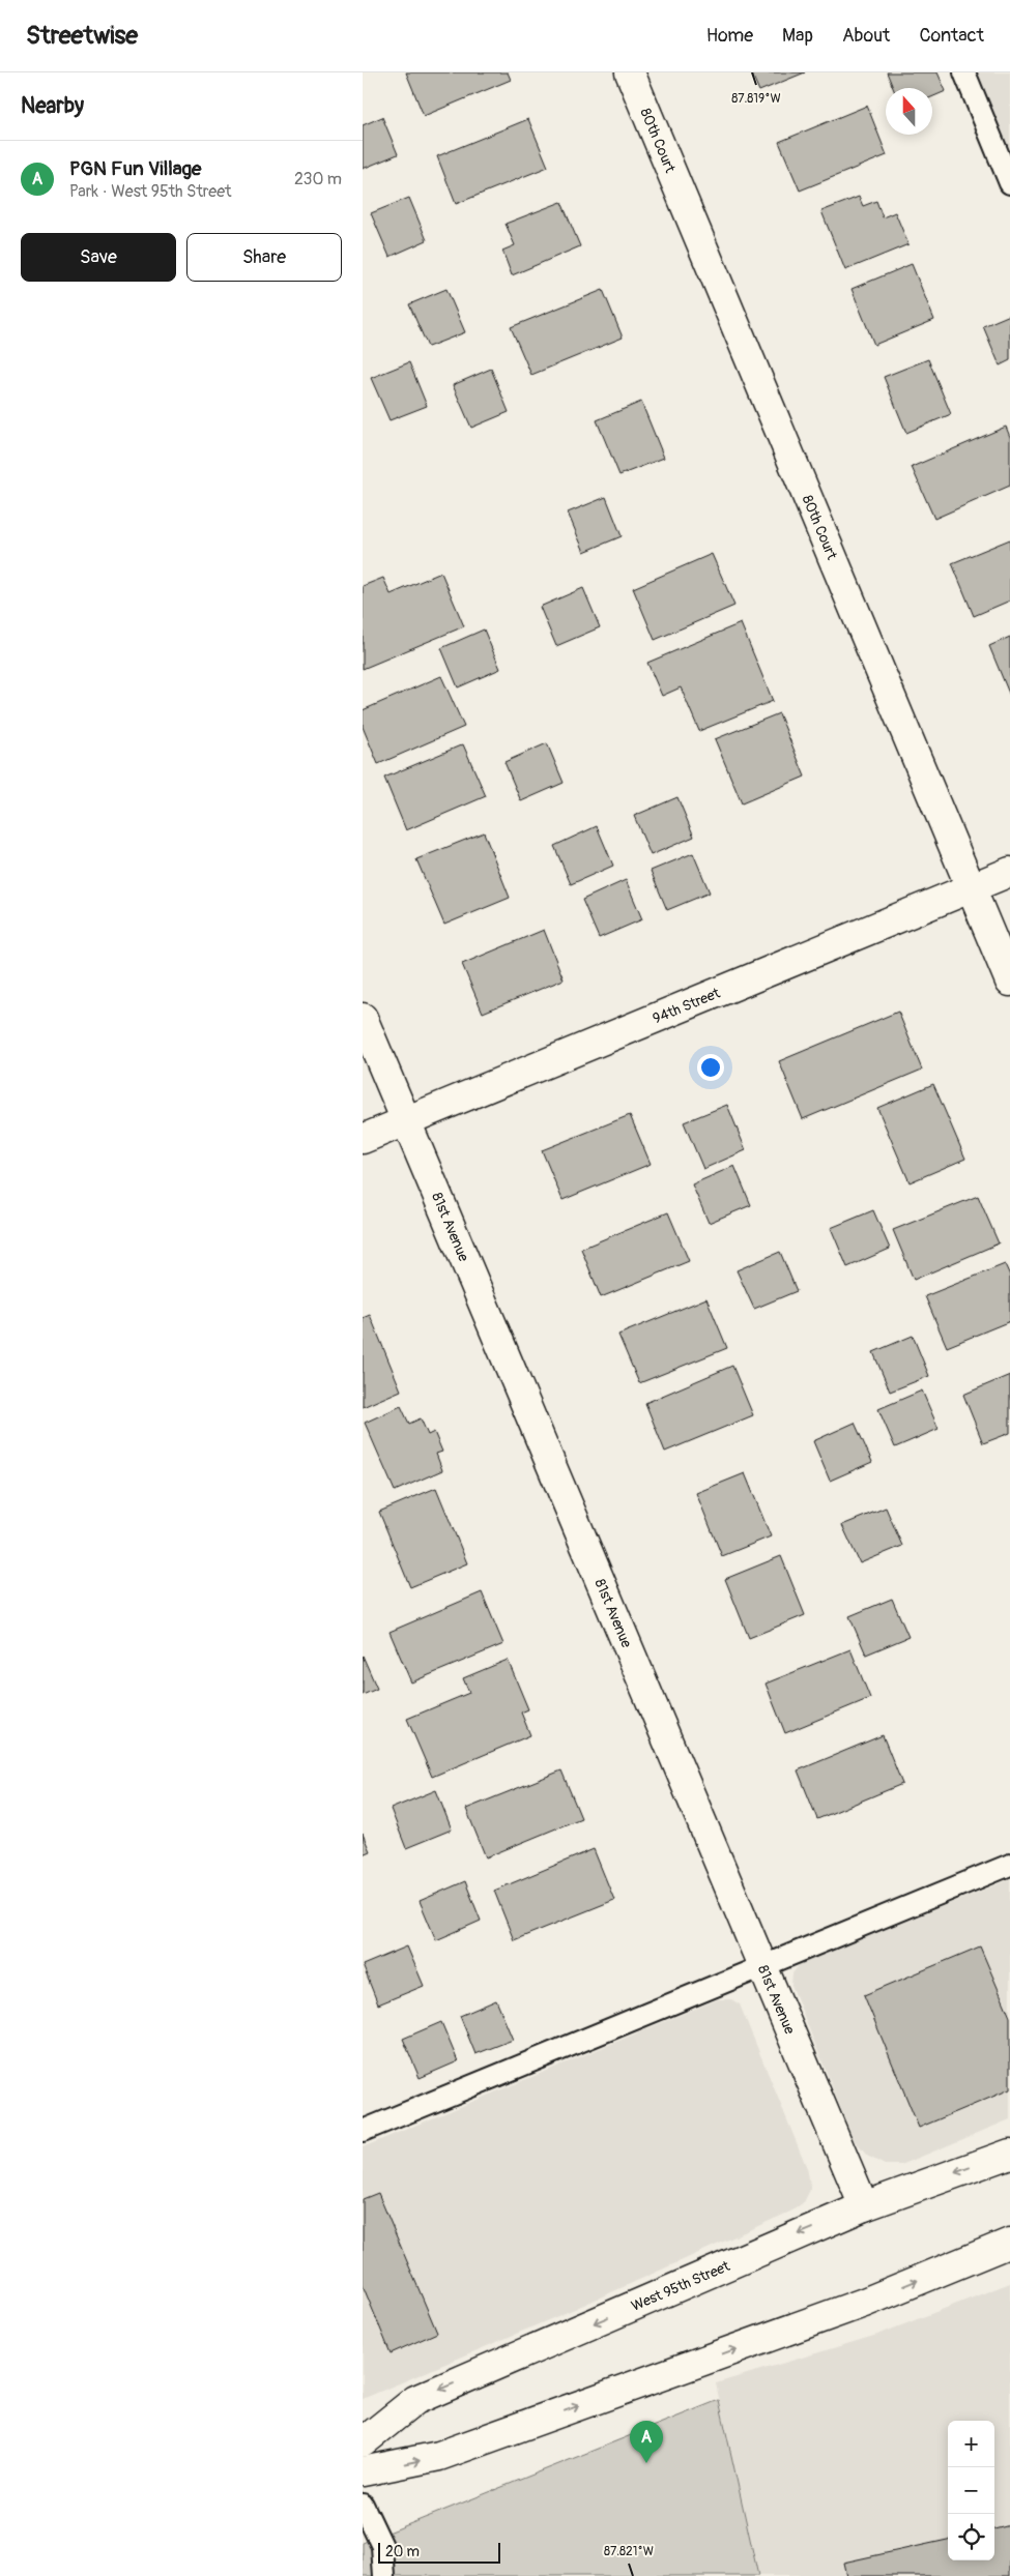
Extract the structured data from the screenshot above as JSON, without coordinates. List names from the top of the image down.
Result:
{
  "streets": {
    "street": [
      "80th Court",
      "94th Street",
      "81st Avenue",
      "West 95th Street"
    ]
  },
  "crossings": [
    ["80th Court", "94th Street"],
    ["94th Street", "81st Avenue"],
    ["81st Avenue", "West 95th Street"]
  ],
  "scale_bar": "20 m",
  "north": "top",
  "page": {
    "header": "Streetwise",
    "nav": [
      "Home",
      "Map",
      "About",
      "Contact"
    ],
    "heading": "Nearby",
    "list": [
      {
        "mark": "A",
        "name": "PGN Fun Village",
        "note": "Park · West 95th Street",
        "value": "230 m"
      }
    ],
    "buttons": ["Save", "Share"],
    "map_buttons": ["+", "−"],
    "pins": "A",
    "scale": "20 m"
  },
  "coordinates": ["87.819°W", "87.821°W"]
}
